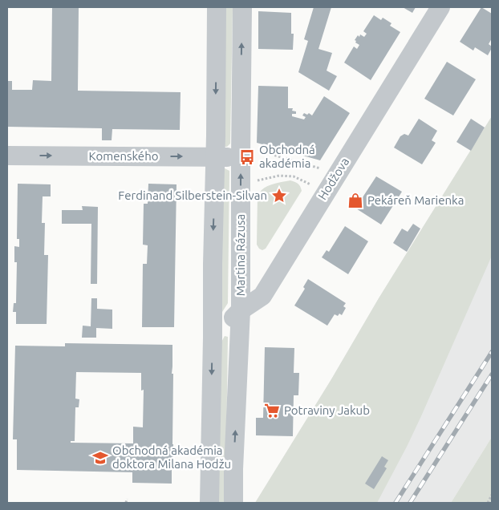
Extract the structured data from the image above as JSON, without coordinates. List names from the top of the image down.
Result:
{
  "streets": {
    "street": ["Komenského", "Hodžova", "Martina Rázusa"]
  },
  "crossings": [
    ["Komenského", "Martina Rázusa"],
    ["Hodžova", "Martina Rázusa"]
  ],
  "one_way": ["Komenského"],
  "places": {
    "bus stop": ["Obchodná akadémia"],
    "place": ["Ferdinand Silberstein-Silvan"],
    "shop": ["Pekáreň Marienka"],
    "supermarket": ["Potraviny Jakub"],
    "school or university": ["Obchodná akadémia doktora Milana Hodžu"]
  }
}
